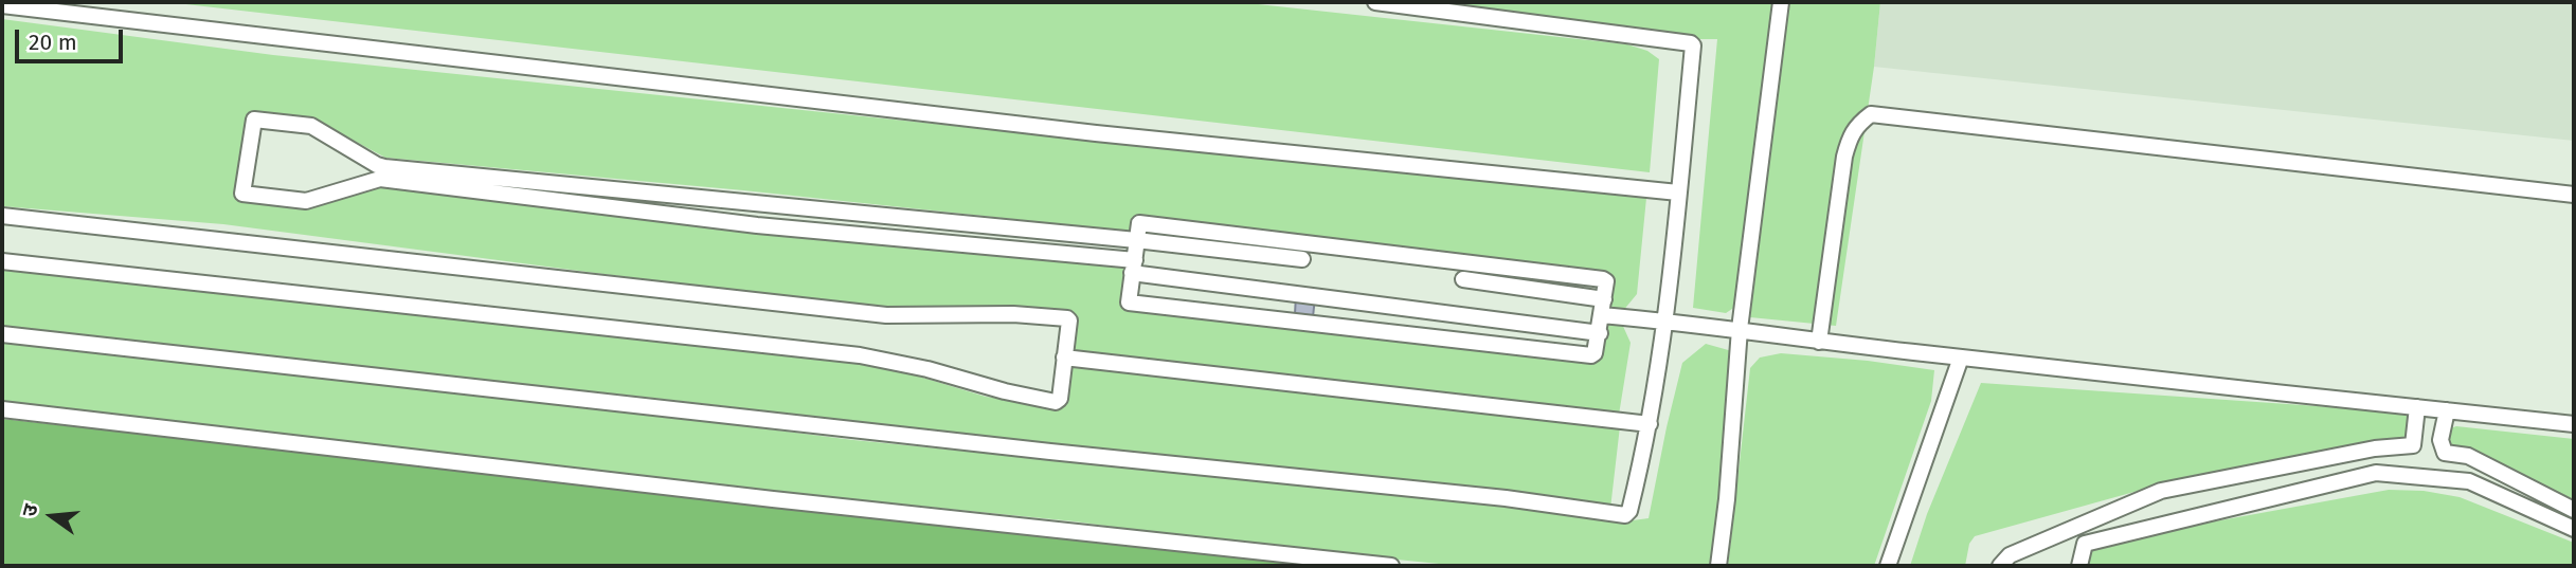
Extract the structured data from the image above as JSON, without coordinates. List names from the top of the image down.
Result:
{
  "scale_bar": "20 m",
  "north": "left"
}
